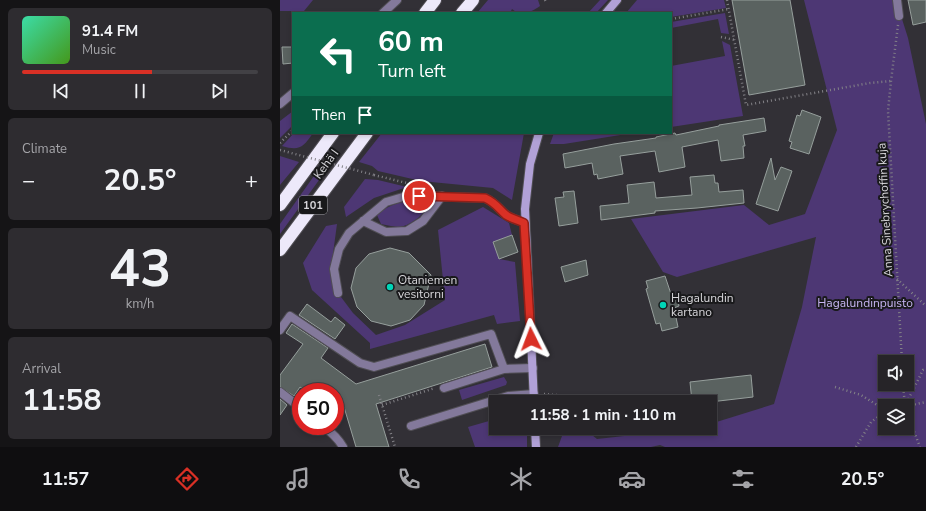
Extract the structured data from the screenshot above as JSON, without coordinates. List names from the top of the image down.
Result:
{
  "streets": {
    "highway": ["Kehä I", "101"],
    "path": ["Anna Sinebrychoffin kuja"]
  },
  "parks": ["Hagalundinpuisto"],
  "places": ["Otaniemen vesitorni", "Hagalundin kartano"],
  "page": {
    "turn": ["60 m", "Turn left"],
    "song": ["91.4 FM", "Music"],
    "then": "Then",
    "tile": [
      "Climate",
      ["43", "km/h"],
      ["Arrival", "11:58"]
    ],
    "heat": ["−", "20.5°", "+"],
    "limit": "50",
    "trip": "11:58 · 1 min · 110 m",
    "tabs": ["11:57", "20.5°"]
  }
}
